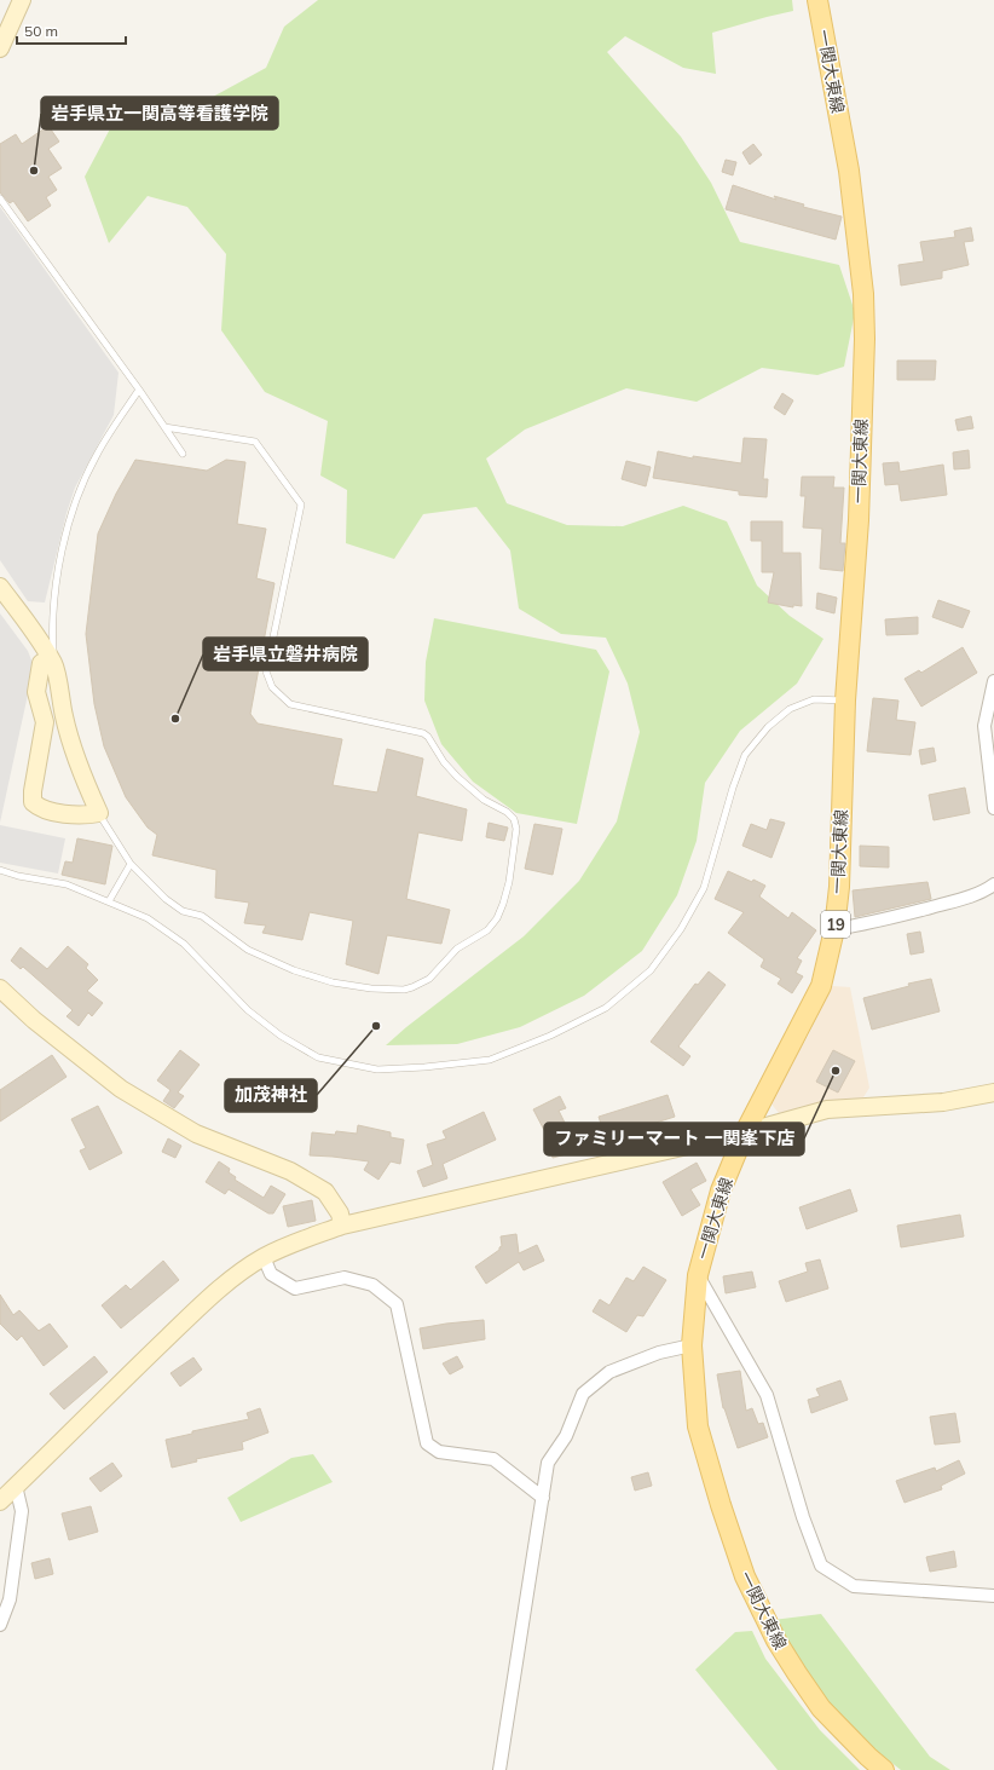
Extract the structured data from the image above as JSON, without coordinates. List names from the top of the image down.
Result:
{
  "streets": {
    "main road": ["一関大東線", "19"]
  },
  "places": [
    "岩手県立一関高等看護学院",
    "岩手県立磐井病院",
    "加茂神社",
    "ファミリーマート 一関峯下店"
  ],
  "scale_bar": "50 m"
}
